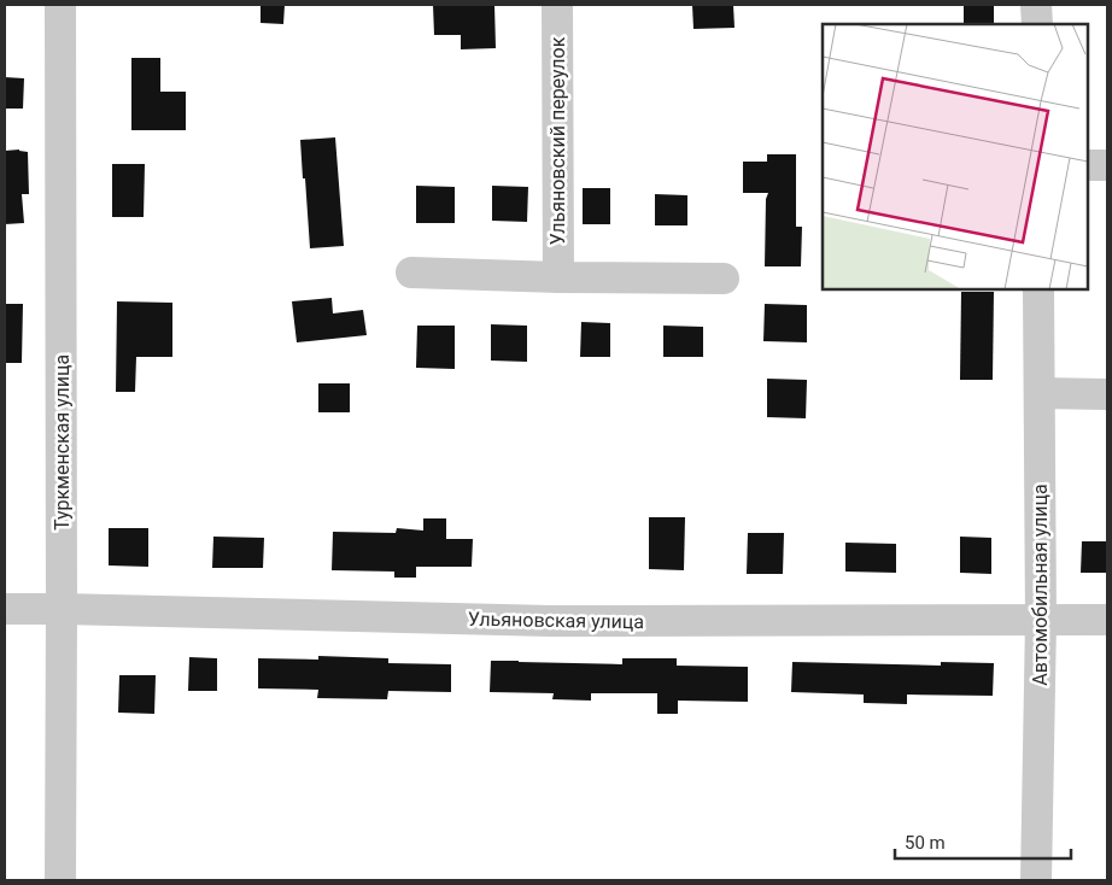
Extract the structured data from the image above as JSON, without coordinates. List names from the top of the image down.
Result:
{
  "streets": {
    "street": [
      "Ульяновский переулок",
      "Туркменская улица",
      "Автомобильная улица",
      "Ульяновская улица"
    ]
  },
  "crossings": [
    ["Туркменская улица", "Ульяновская улица"],
    ["Автомобильная улица", "Ульяновская улица"]
  ],
  "scale_bar": "50 m"
}
